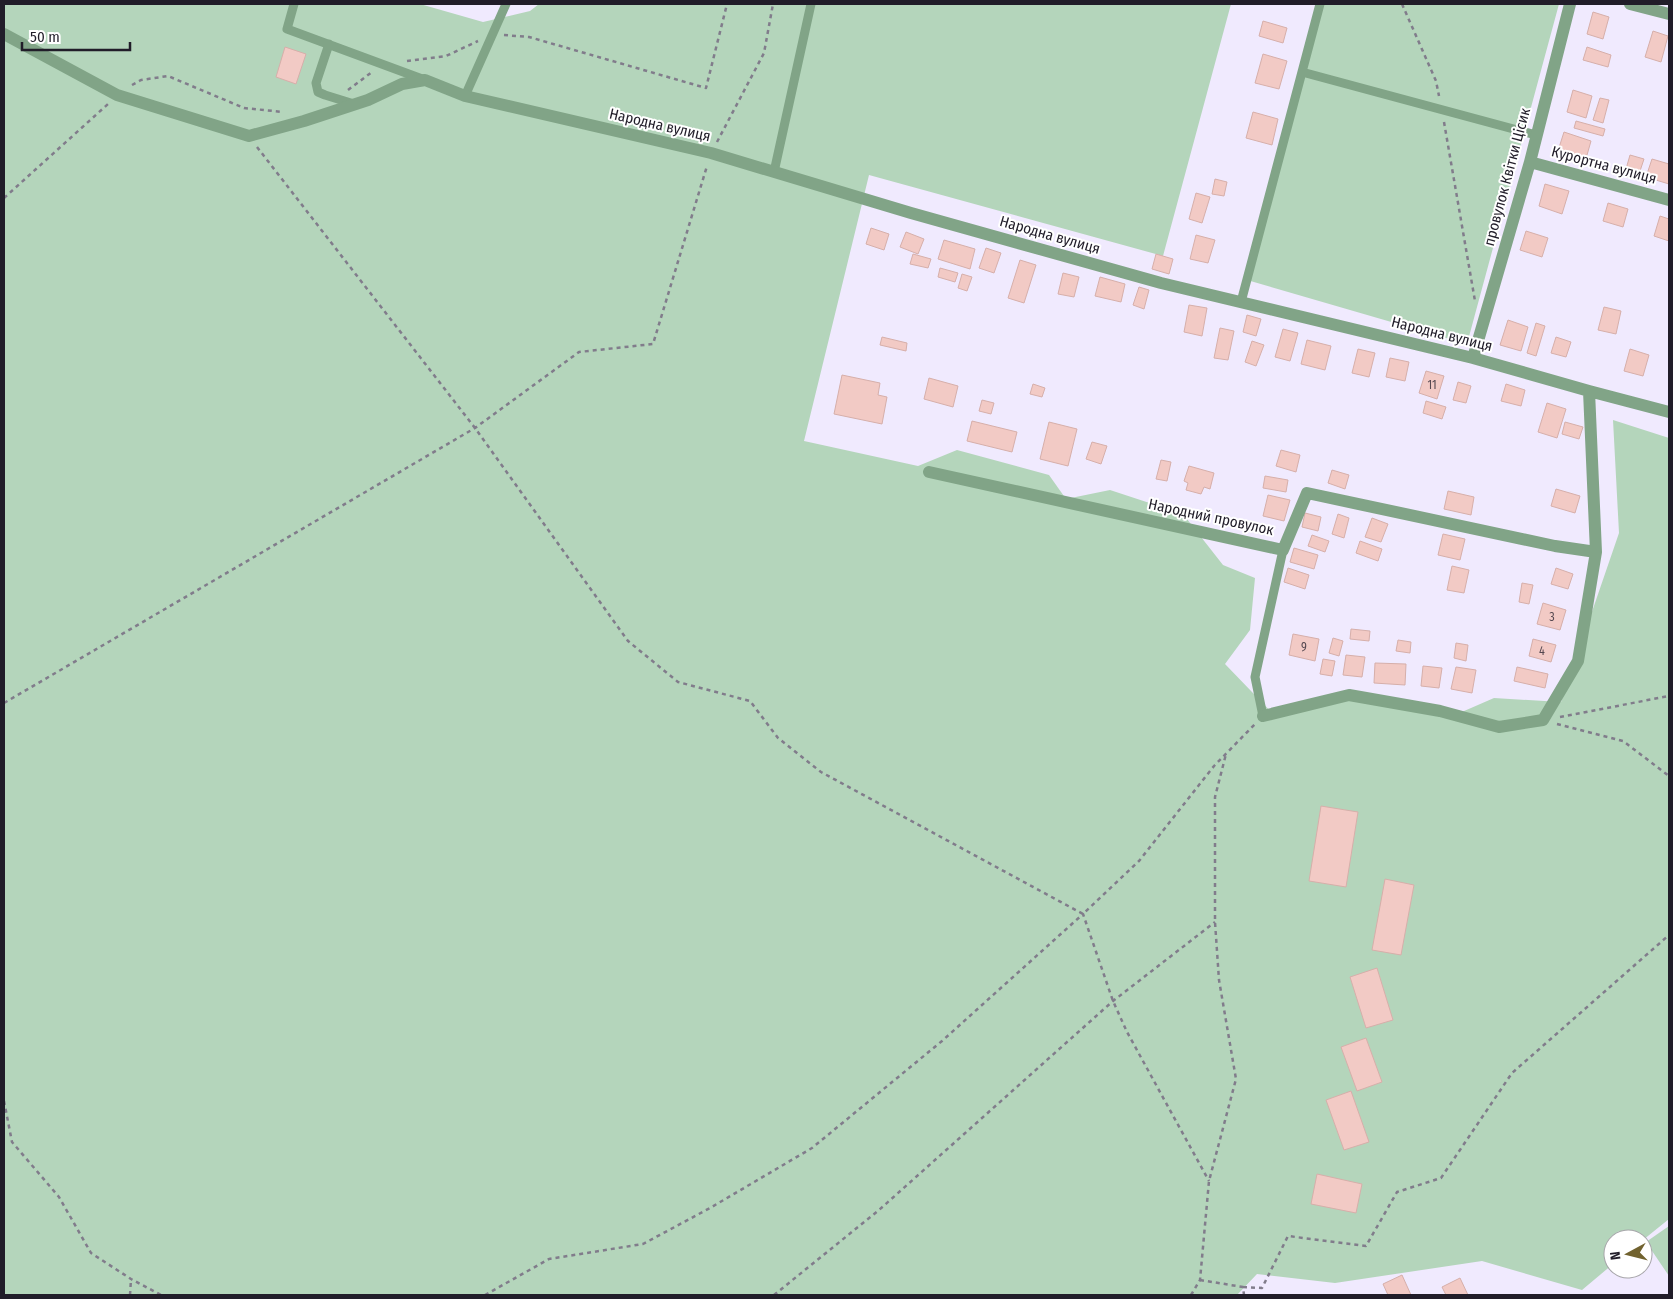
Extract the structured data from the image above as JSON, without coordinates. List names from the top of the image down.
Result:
{
  "streets": {
    "street": [
      "Народна вулиця",
      "Курортна вулиця",
      "провулок Квітки Цісик",
      "Народний провулок"
    ]
  },
  "crossings": [
    ["Народна вулиця", "провулок Квітки Цісик"],
    ["Курортна вулиця", "провулок Квітки Цісик"]
  ],
  "house_numbers": [
    "11",
    "3",
    "9",
    "4"
  ],
  "scale_bar": "50 m",
  "north": "left"
}
